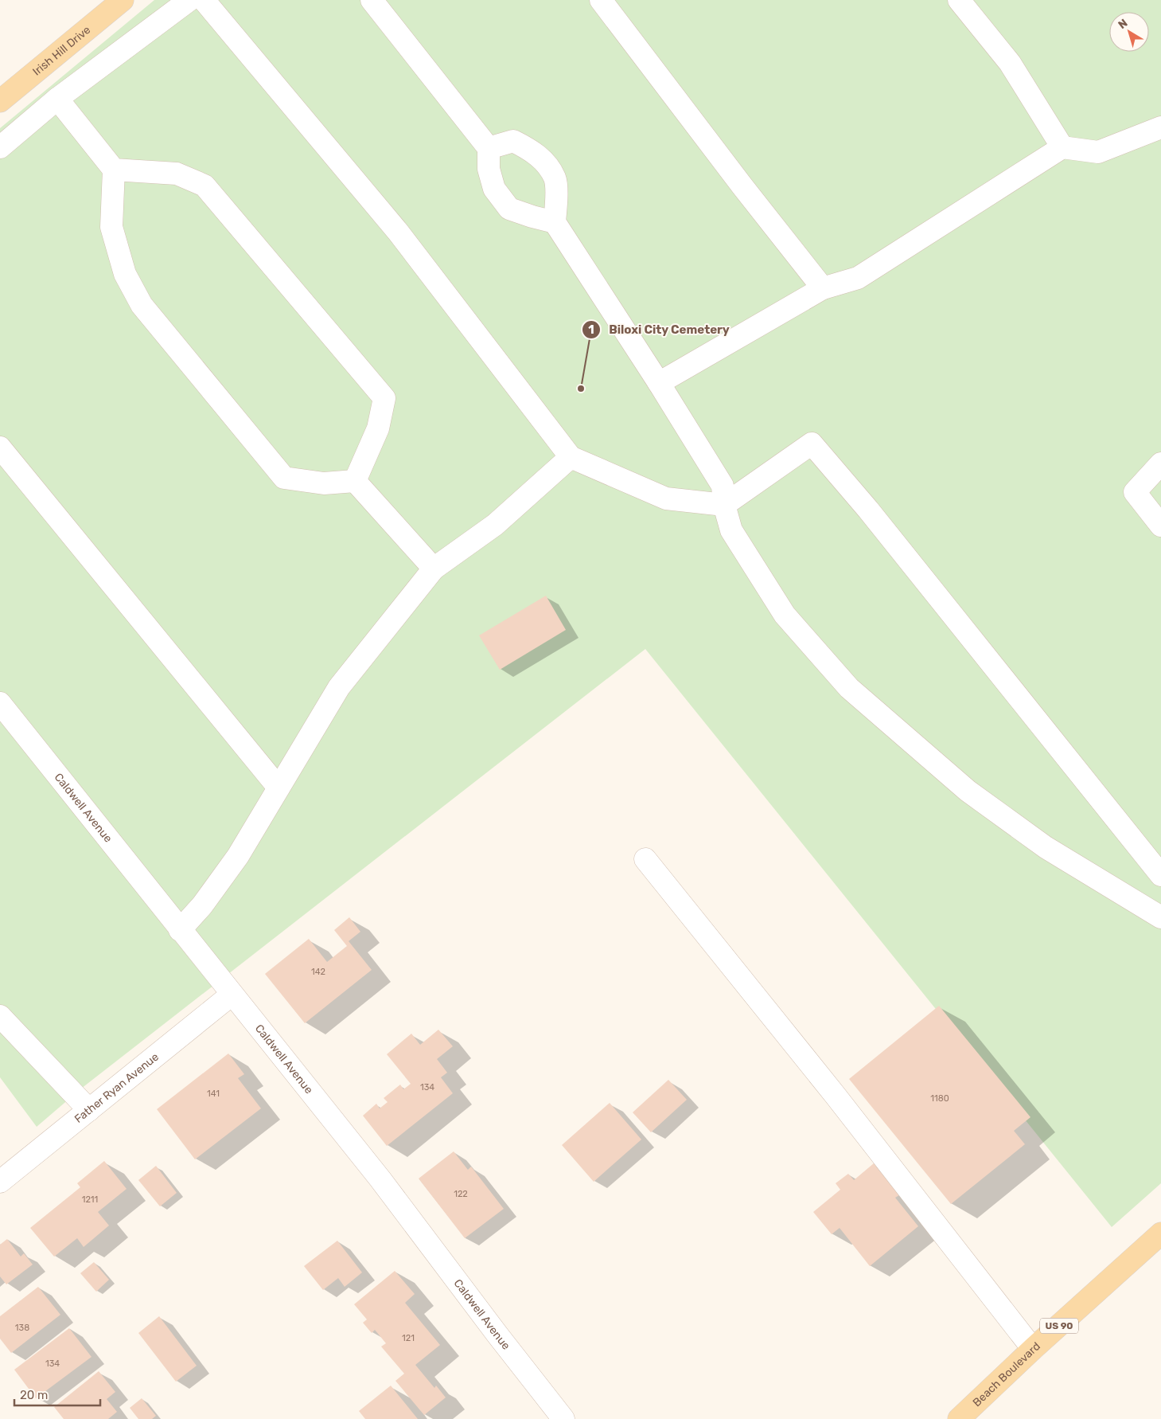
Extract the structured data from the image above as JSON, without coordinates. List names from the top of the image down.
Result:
{
  "streets": {
    "main road": ["Irish Hill Drive", "US 90", "Beach Boulevard"],
    "street": ["Caldwell Avenue", "Father Ryan Avenue"]
  },
  "crossings": [
    ["Caldwell Avenue", "Father Ryan Avenue"]
  ],
  "places": ["Biloxi City Cemetery"],
  "house_numbers": [
    "142",
    "134",
    "141",
    "1180",
    "122",
    "1211",
    "138",
    "121",
    "134"
  ],
  "scale_bar": "20 m",
  "north": "top left"
}
